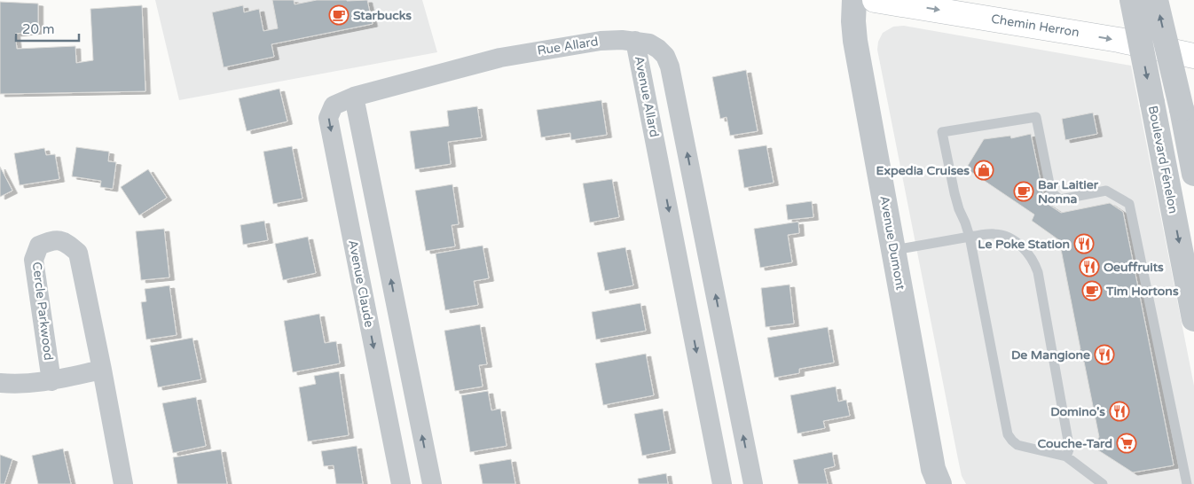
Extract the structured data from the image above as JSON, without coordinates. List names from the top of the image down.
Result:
{
  "streets": {
    "main road": ["Chemin Herron"],
    "street": [
      "Rue Allard",
      "Avenue Allard",
      "Boulevard Fénelon",
      "Avenue Dumont",
      "Avenue Claude",
      "Cercle Parkwood"
    ]
  },
  "crossings": [
    ["Rue Allard", "Avenue Allard"],
    ["Rue Allard", "Avenue Claude"]
  ],
  "one_way": ["Chemin Herron"],
  "places": {
    "cafe": ["Starbucks", "Bar Laitier Nonna", "Tim Hortons"],
    "shop": ["Expedia Cruises"],
    "restaurant": [
      "Le Poke Station",
      "Oeuffruits",
      "De Mangione",
      "Domino's"
    ],
    "supermarket": ["Couche-Tard"]
  },
  "scale_bar": "20 m"
}
